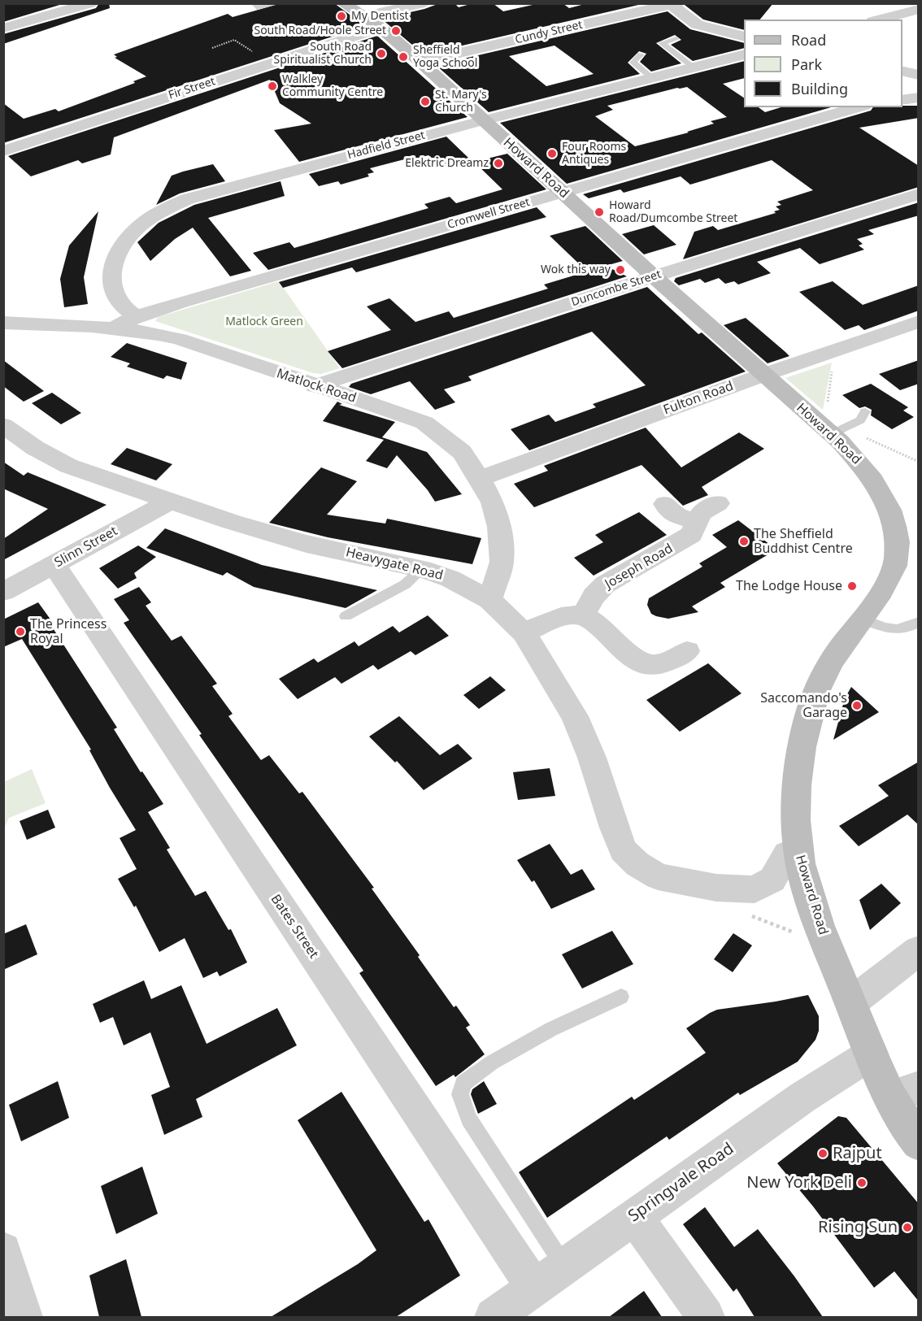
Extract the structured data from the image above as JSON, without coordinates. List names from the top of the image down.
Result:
{
  "streets": {
    "street": [
      "Cundy Street",
      "Fir Street",
      "Hadfield Street",
      "Howard Road",
      "Cromwell Street",
      "Duncombe Street",
      "Matlock Road",
      "Fulton Road",
      "Slinn Street",
      "Heavygate Road",
      "Joseph Road",
      "Bates Street",
      "Springvale Road"
    ]
  },
  "crossings": [
    ["Cundy Street", "Howard Road"],
    ["Fir Street", "Howard Road"],
    ["Hadfield Street", "Howard Road"],
    ["Hadfield Street", "Cromwell Street"],
    ["Howard Road", "Cromwell Street"],
    ["Howard Road", "Duncombe Street"],
    ["Howard Road", "Fulton Road"],
    ["Howard Road", "Heavygate Road"],
    ["Howard Road", "Springvale Road"],
    ["Cromwell Street", "Matlock Road"],
    ["Duncombe Street", "Matlock Road"],
    ["Matlock Road", "Fulton Road"],
    ["Matlock Road", "Heavygate Road"],
    ["Slinn Street", "Heavygate Road"],
    ["Slinn Street", "Bates Street"],
    ["Bates Street", "Springvale Road"]
  ],
  "parks": ["Matlock Green"],
  "places": [
    "My Dentist",
    "South Road/Hoole Street",
    "South Road Spiritualist Church",
    "Sheffield Yoga School",
    "Walkley Community Centre",
    "St. Mary's Church",
    "Four Rooms Antiques",
    "Elektric Dreamz",
    "Howard Road/Dumcombe Street",
    "Wok this way",
    "The Sheffield Buddhist Centre",
    "The Lodge House",
    "The Princess Royal",
    "Saccomando's Garage",
    "Rajput",
    "New York Deli",
    "Rising Sun"
  ],
  "legend": ["Road", "Park", "Building"]
}
